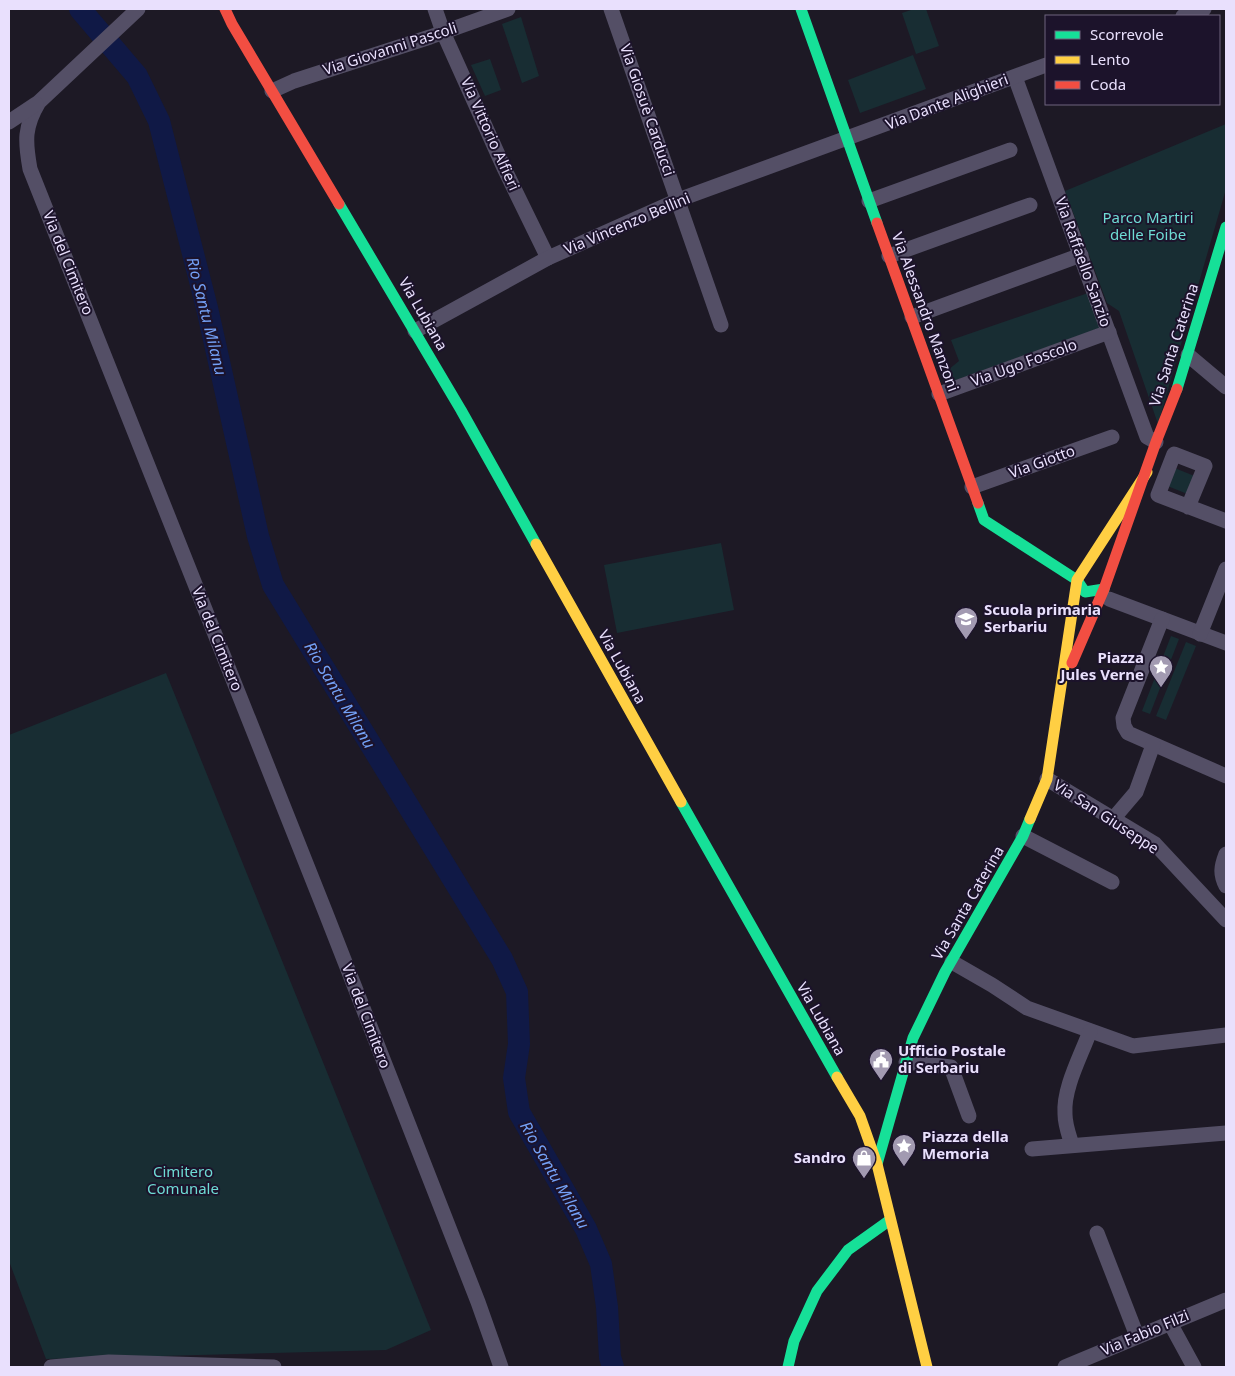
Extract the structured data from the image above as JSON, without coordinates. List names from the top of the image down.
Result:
{
  "streets": {
    "street": [
      "Via Giovanni Pascoli",
      "Via Dante Alighieri",
      "Via Giosuè Carducci",
      "Via Vittorio Alfieri",
      "Via Vincenzo Bellini",
      "Via Raffaello Sanzio",
      "Via del Cimitero",
      "Via Alessandro Manzoni",
      "Via Lubiana",
      "Via Santa Caterina",
      "Via Ugo Foscolo",
      "Via Giotto",
      "Via San Giuseppe",
      "Via Fabio Filzi"
    ]
  },
  "crossings": [
    ["Via Giovanni Pascoli", "Via Vittorio Alfieri"],
    ["Via Giovanni Pascoli", "Via Lubiana"],
    ["Via Dante Alighieri", "Via Vincenzo Bellini"],
    ["Via Dante Alighieri", "Via Raffaello Sanzio"],
    ["Via Dante Alighieri", "Via Alessandro Manzoni"],
    ["Via Giosuè Carducci", "Via Vincenzo Bellini"],
    ["Via Vittorio Alfieri", "Via Vincenzo Bellini"],
    ["Via Vincenzo Bellini", "Via Alessandro Manzoni"],
    ["Via Vincenzo Bellini", "Via Lubiana"],
    ["Via Raffaello Sanzio", "Via Santa Caterina"],
    ["Via Raffaello Sanzio", "Via Ugo Foscolo"],
    ["Via Alessandro Manzoni", "Via Santa Caterina"],
    ["Via Alessandro Manzoni", "Via Ugo Foscolo"],
    ["Via Alessandro Manzoni", "Via Giotto"],
    ["Via Lubiana", "Via Santa Caterina"],
    ["Via Santa Caterina", "Via San Giuseppe"]
  ],
  "water": ["Rio Santu Milanu"],
  "parks": ["Parco Martiri delle Foibe", "Cimitero Comunale"],
  "places": {
    "school or university": ["Scuola primaria Serbariu"],
    "place": ["Piazza Jules Verne", "Piazza della Memoria"],
    "public building": ["Ufficio Postale di Serbariu"],
    "shop": ["Sandro"]
  },
  "legend": ["Scorrevole", "Lento", "Coda"]
}
